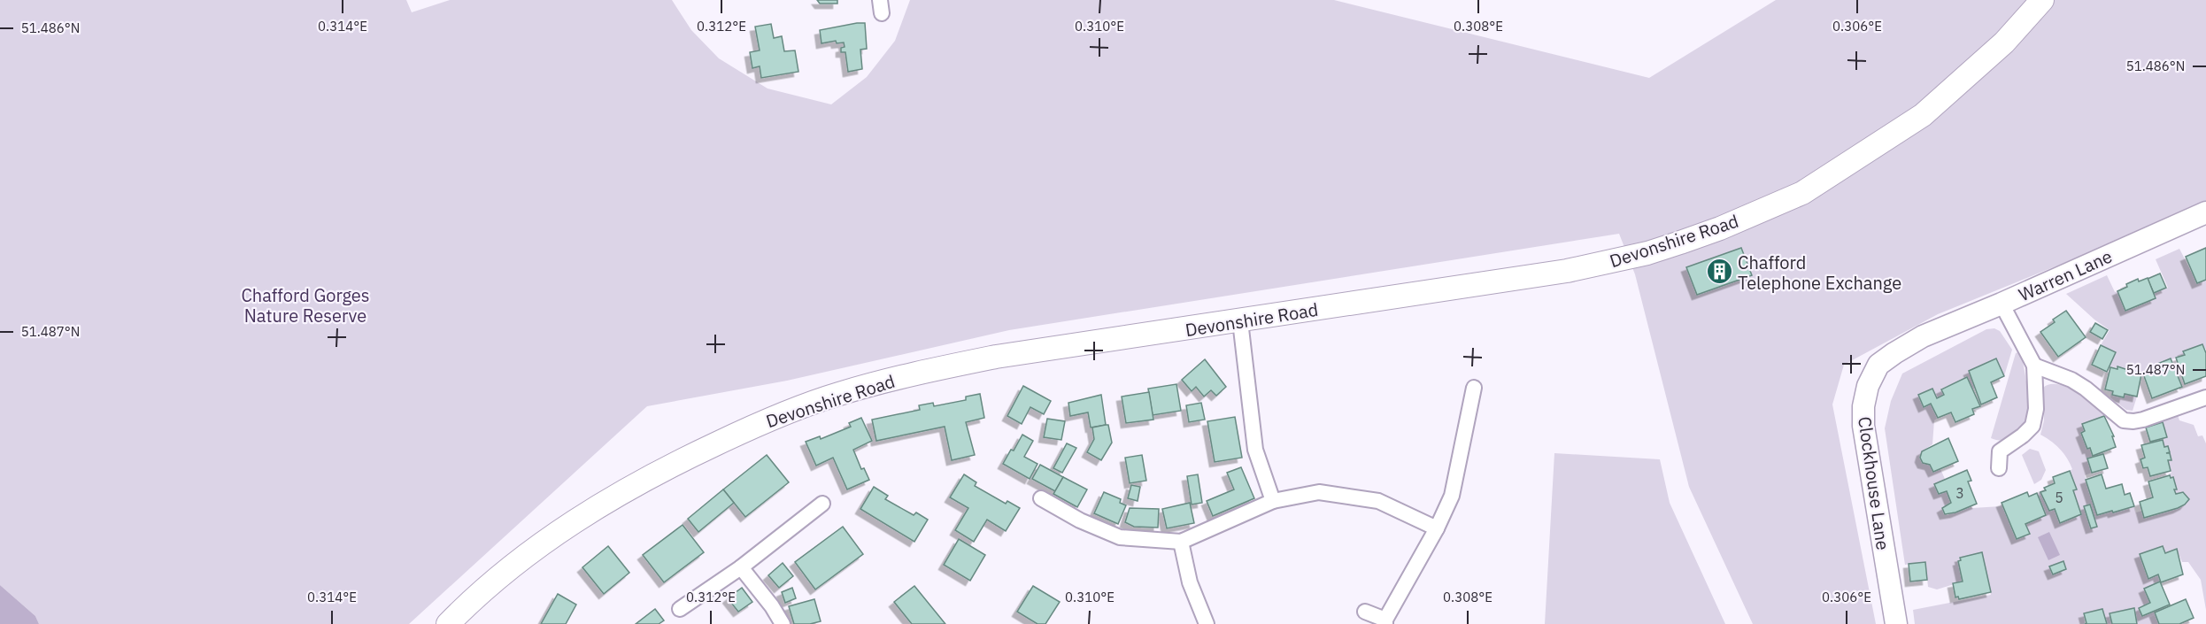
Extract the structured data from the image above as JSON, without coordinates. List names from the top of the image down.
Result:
{
  "streets": {
    "main road": ["Devonshire Road"],
    "street": ["Warren Lane", "Clockhouse Lane"]
  },
  "crossings": [
    ["Warren Lane", "Clockhouse Lane"]
  ],
  "parks": ["Chafford Gorges Nature Reserve"],
  "places": {
    "building": ["Chafford Telephone Exchange"]
  },
  "house_numbers": ["3", "5"],
  "coordinates": [
    "0.314°E",
    "0.312°E",
    "0.310°E",
    "0.308°E",
    "0.306°E",
    "51.486°N",
    "51.487°N"
  ]
}
